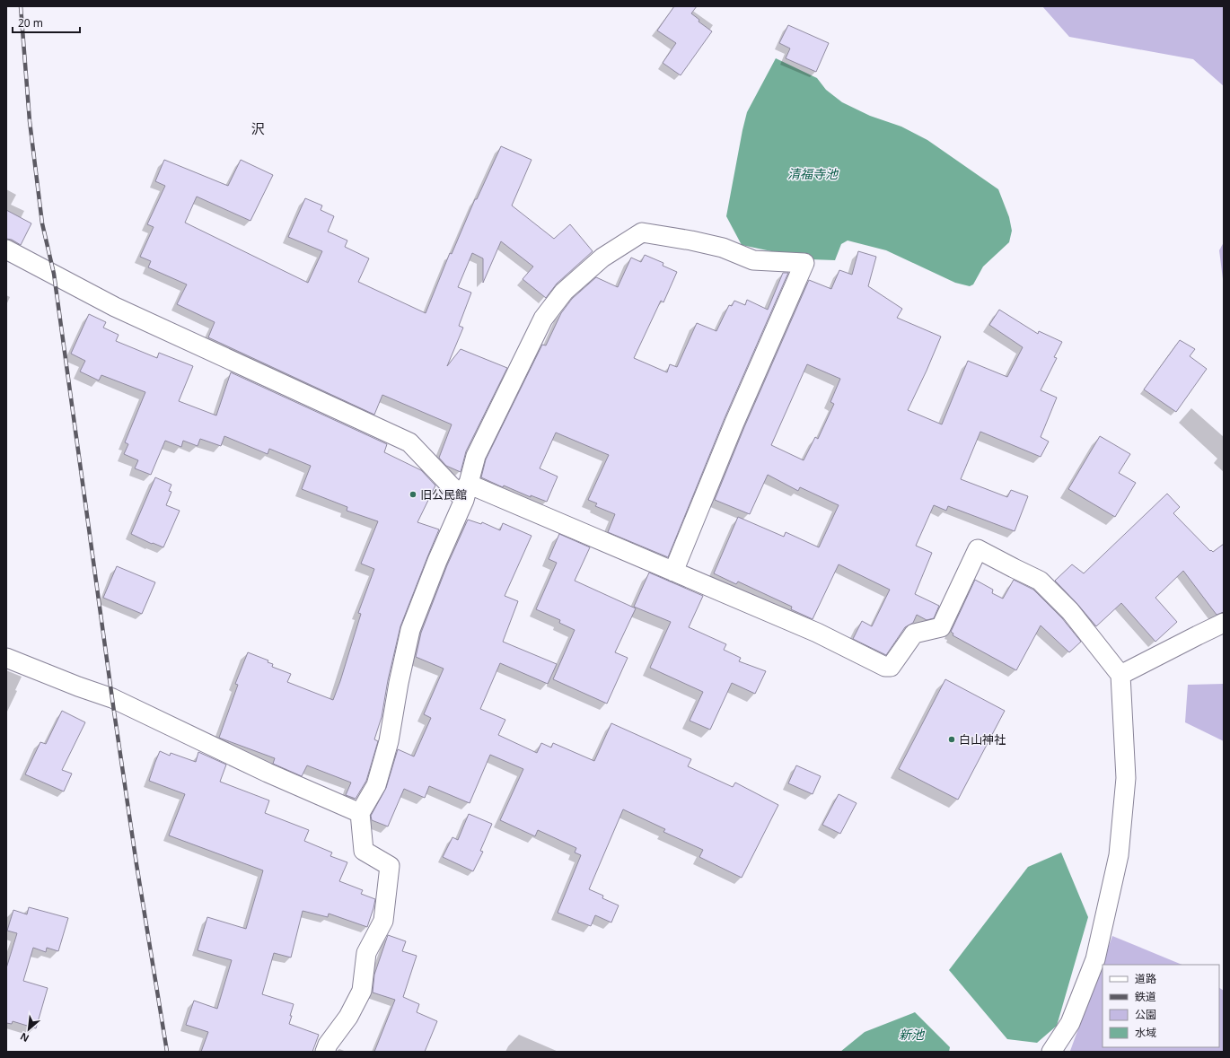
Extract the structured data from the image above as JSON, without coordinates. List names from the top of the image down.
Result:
{
  "districts": ["沢"],
  "water": ["清福寺池", "新池"],
  "places": ["旧公民館", "白山神社"],
  "legend": [
    "道路",
    "鉄道",
    "公園",
    "水域"
  ],
  "scale_bar": "20 m",
  "north": "bottom left"
}
